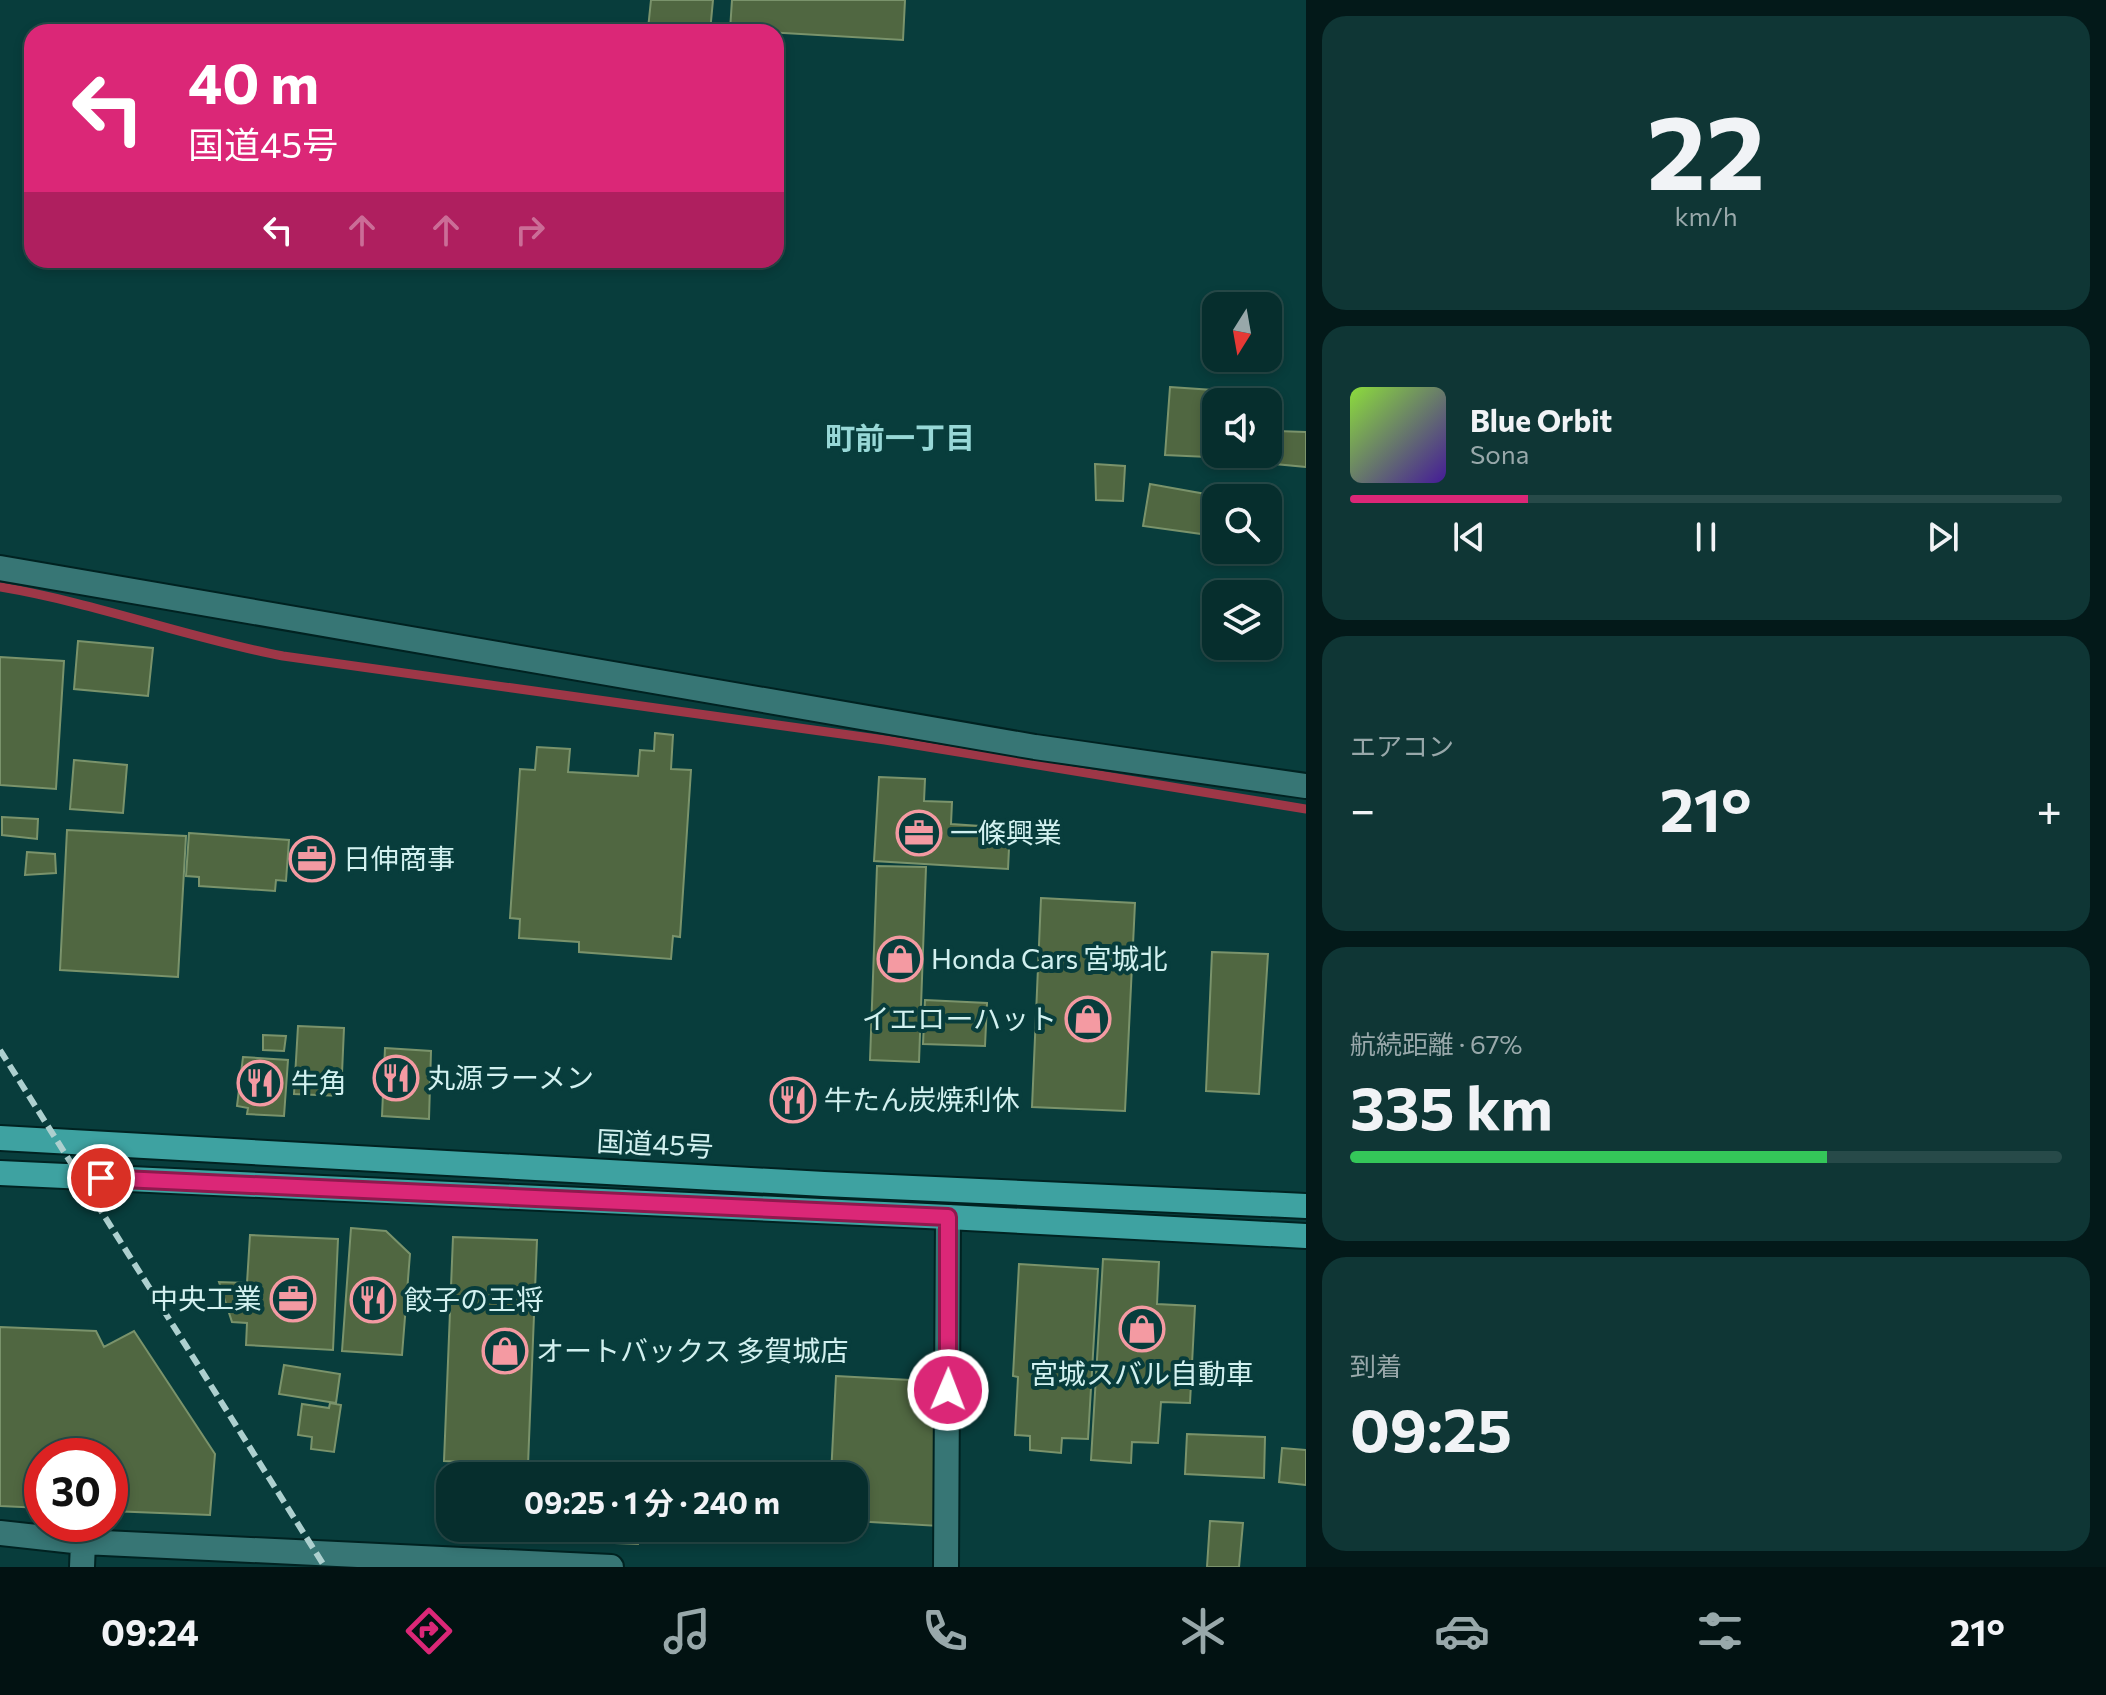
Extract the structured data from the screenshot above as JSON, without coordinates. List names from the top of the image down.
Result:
{
  "streets": {
    "highway": ["国道45号"]
  },
  "districts": ["町前一丁目"],
  "places": {
    "office": ["一條興業", "日伸商事", "中央工業"],
    "shop": [
      "Honda Cars 宮城北",
      "イエローハット",
      "宮城スバル自動車",
      "オートバックス 多賀城店"
    ],
    "restaurant": [
      "丸源ラーメン",
      "牛角",
      "牛たん炭焼利休",
      "餃子の王将"
    ]
  },
  "north": "bottom",
  "page": {
    "tile": [
      ["22", "km/h"],
      "エアコン",
      ["航続距離 · 67%", "335 km"],
      ["到着", "09:25"]
    ],
    "turn": ["40 m", "国道45号"],
    "song": ["Blue Orbit", "Sona"],
    "heat": ["−", "21°", "+"],
    "limit": "30",
    "trip": "09:25 · 1 分 · 240 m",
    "tabs": ["09:24", "21°"]
  }
}
